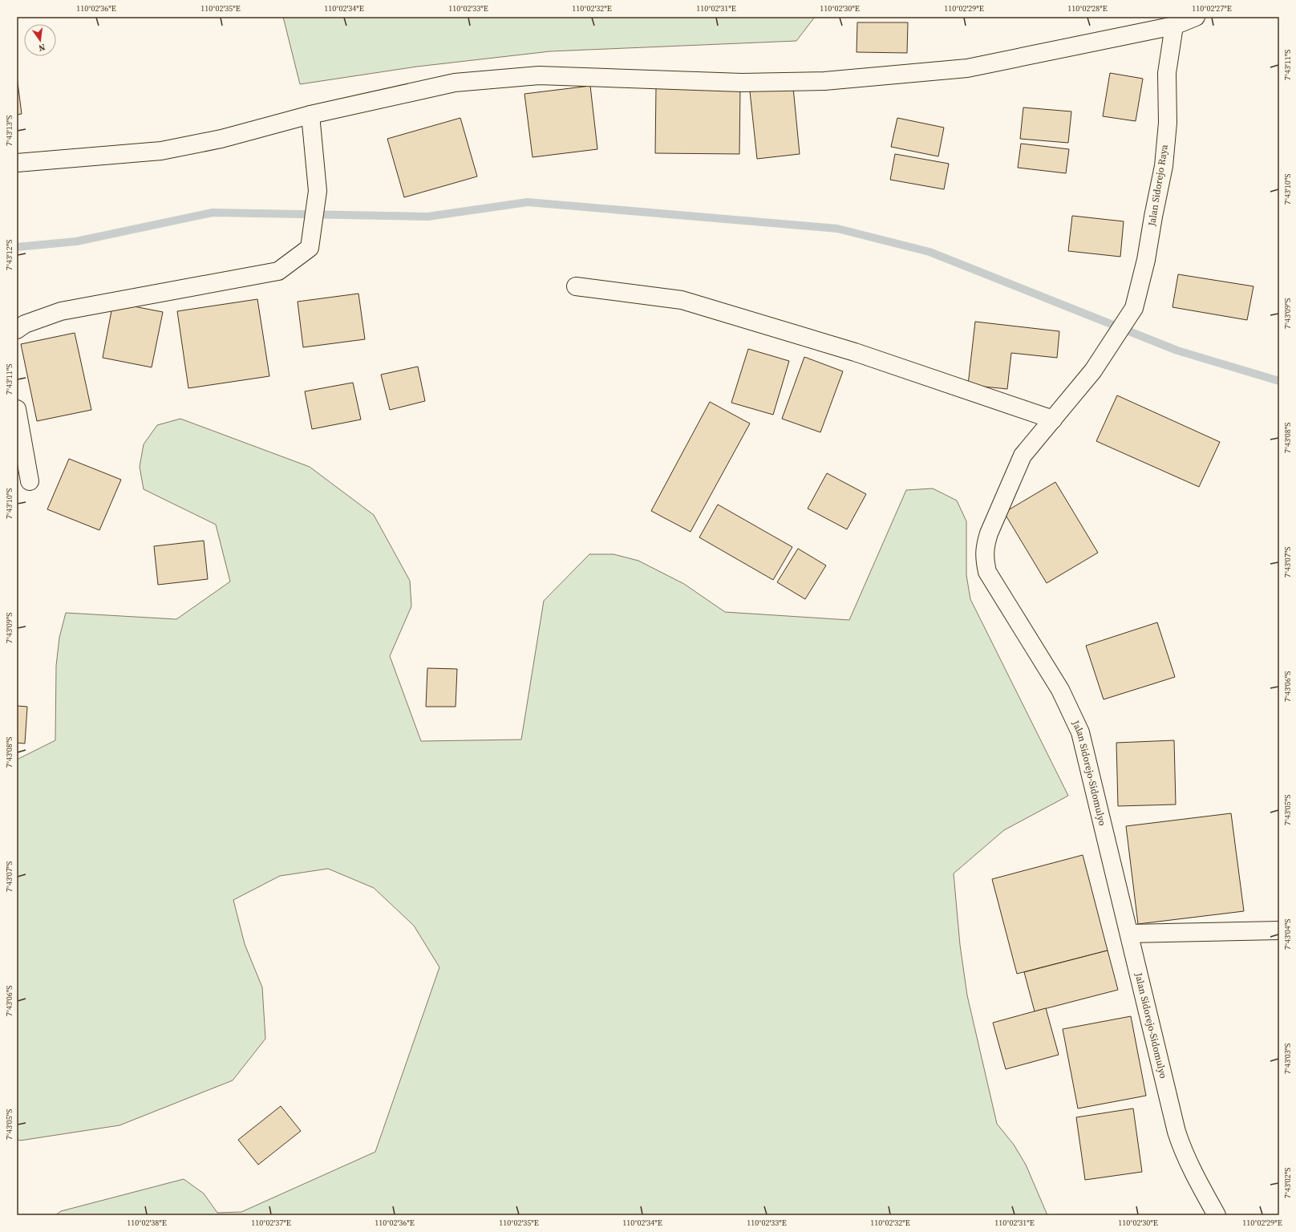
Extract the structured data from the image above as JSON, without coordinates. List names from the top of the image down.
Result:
{
  "streets": {
    "street": ["Jalan Sidorejo Raya", "Jalan Sidorejo-Sidomulyo"]
  },
  "crossings": [
    ["Jalan Sidorejo Raya", "Jalan Sidorejo-Sidomulyo"]
  ],
  "north": "bottom",
  "coordinates": [
    "110°02'36\"E",
    "110°02'35\"E",
    "110°02'34\"E",
    "110°02'33\"E",
    "110°02'32\"E",
    "110°02'31\"E",
    "110°02'30\"E",
    "110°02'29\"E",
    "110°02'28\"E",
    "110°02'27\"E",
    "7°43'11\"S",
    "7°43'13\"S",
    "7°43'10\"S",
    "7°43'12\"S",
    "7°43'09\"S",
    "7°43'08\"S",
    "7°43'07\"S",
    "7°43'06\"S",
    "7°43'05\"S",
    "7°43'04\"S",
    "7°43'03\"S",
    "7°43'02\"S",
    "110°02'38\"E",
    "110°02'37\"E"
  ]
}
